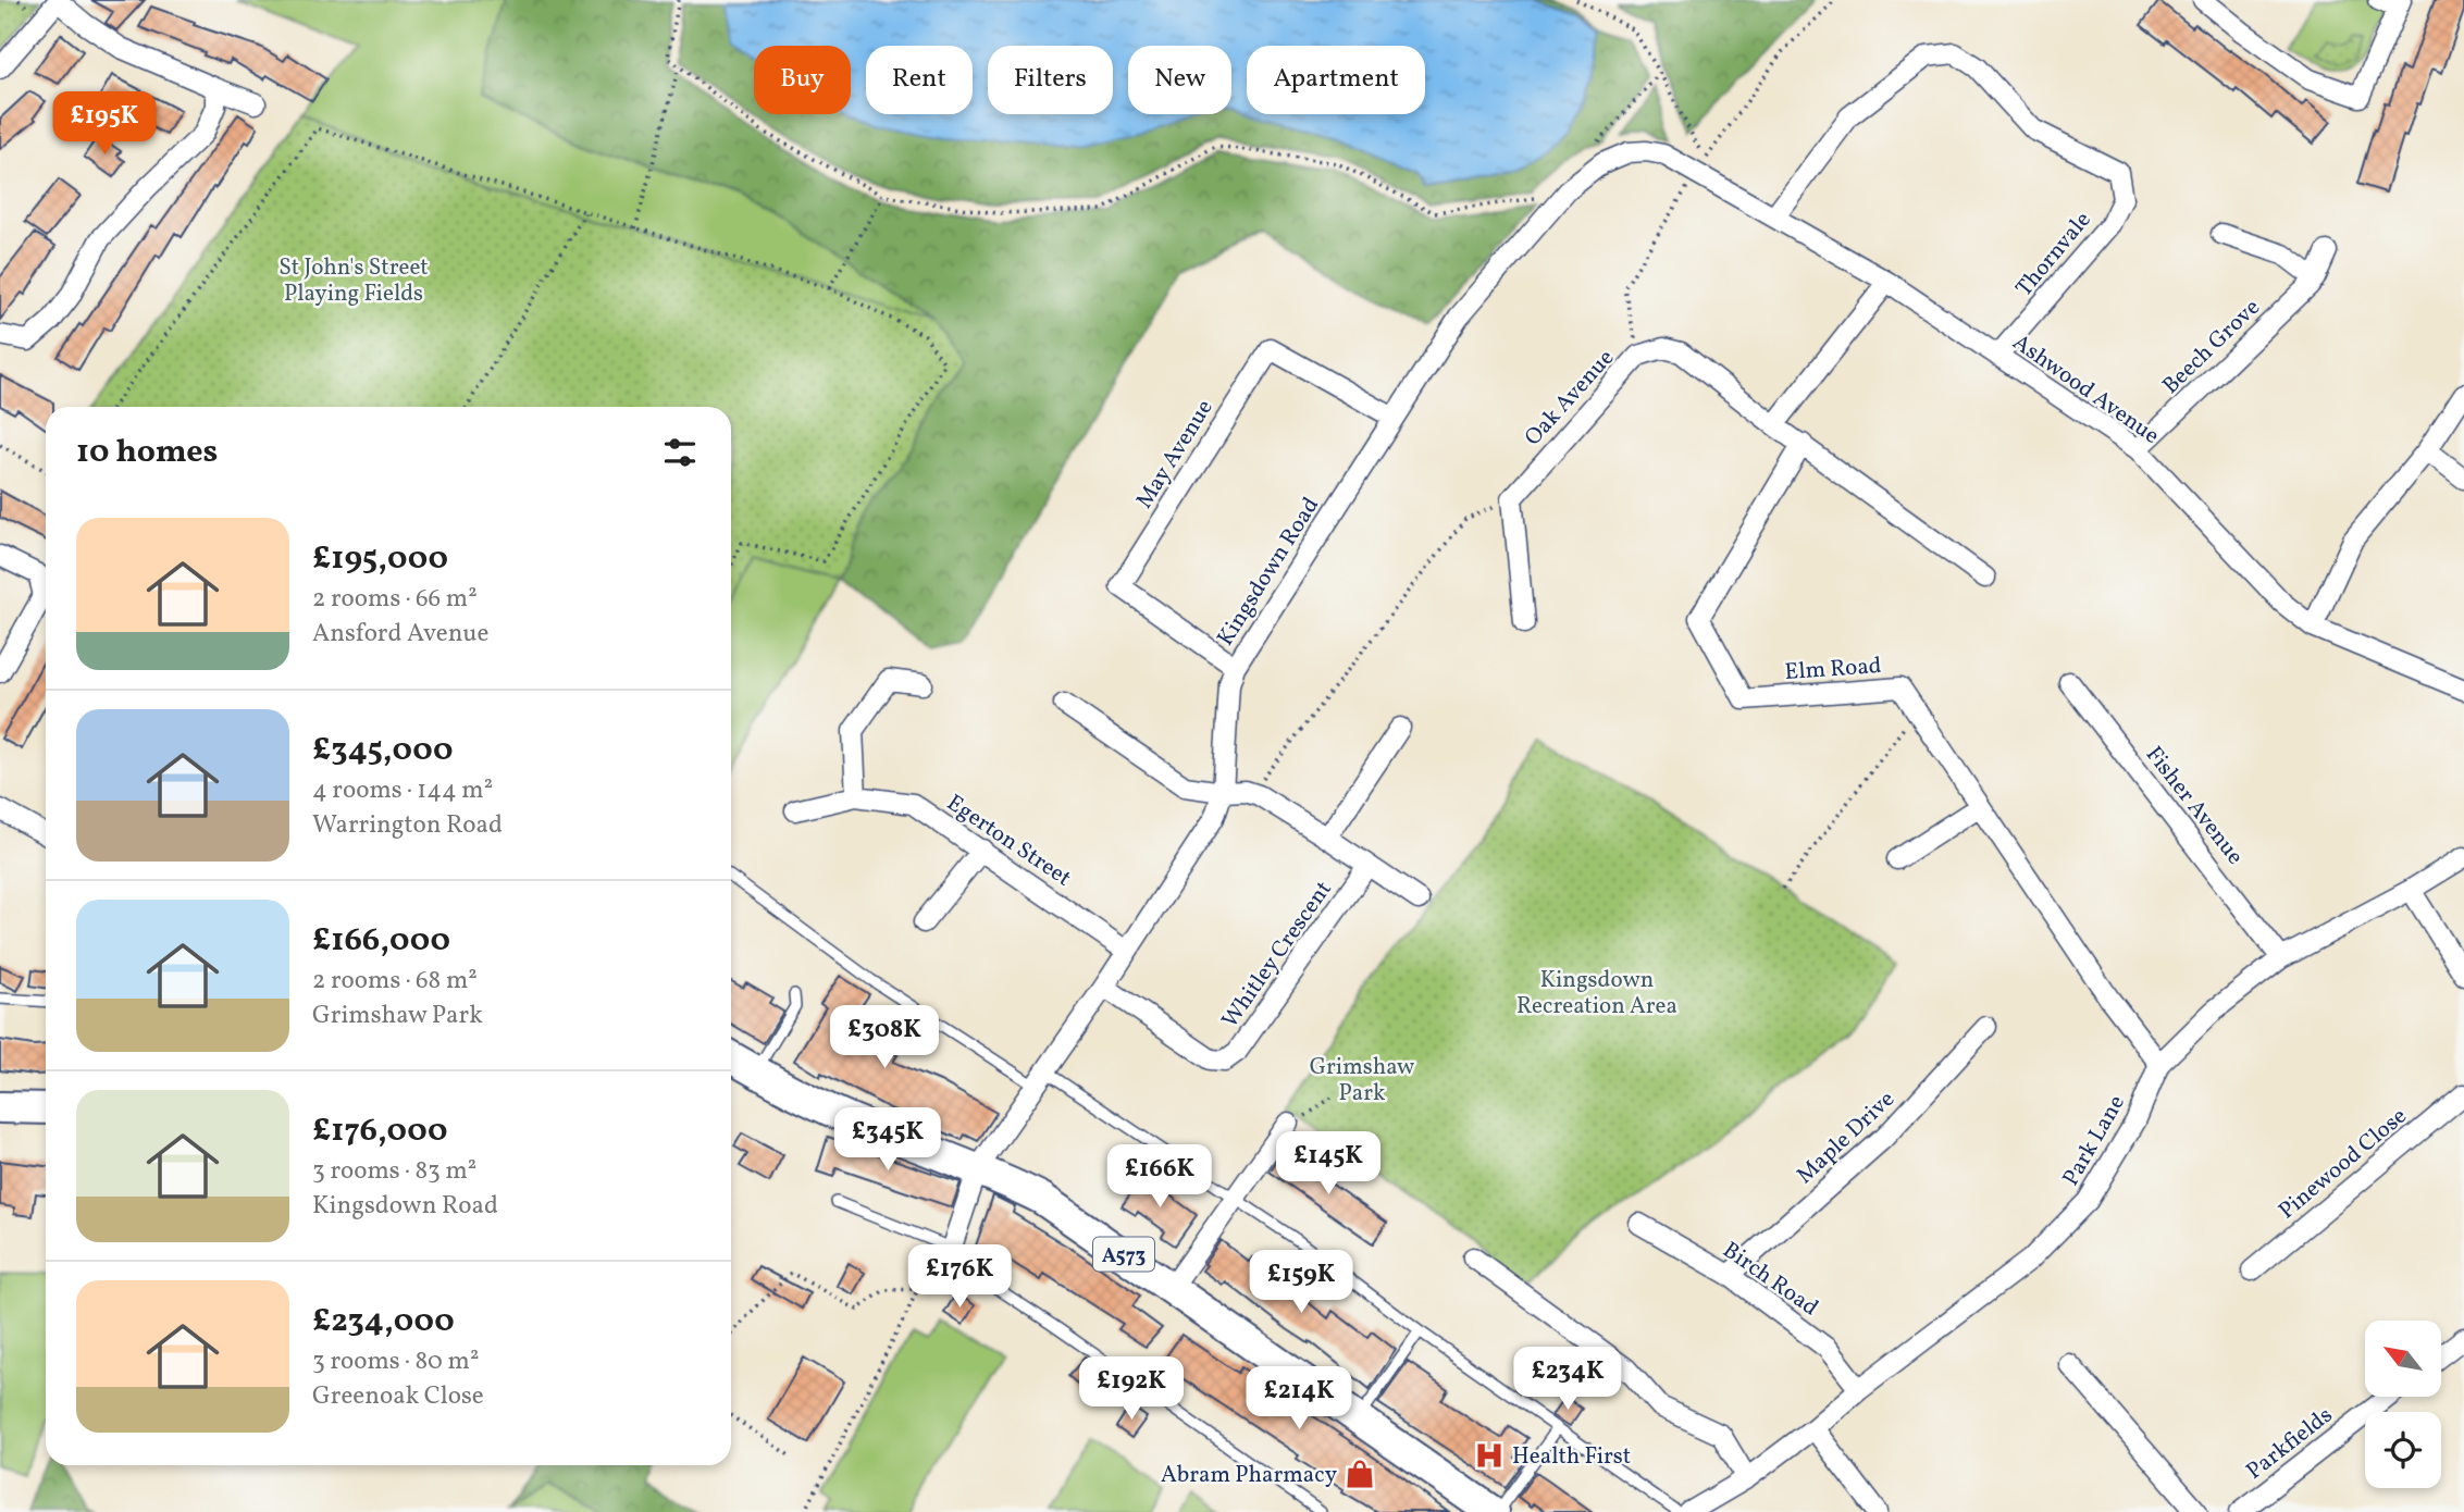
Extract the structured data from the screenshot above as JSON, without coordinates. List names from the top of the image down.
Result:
{
  "streets": {
    "main road": ["A573"],
    "street": [
      "Thornvale",
      "Beech Grove",
      "Ashwood Avenue",
      "Oak Avenue",
      "May Avenue",
      "Kingsdown Road",
      "Elm Road",
      "Fisher Avenue",
      "Egerton Street",
      "Whitley Crescent",
      "Maple Drive",
      "Park Lane",
      "Pinewood Close",
      "Birch Road",
      "Parkfields"
    ]
  },
  "crossings": [
    ["Thornvale", "Ashwood Avenue"],
    ["Beech Grove", "Ashwood Avenue"],
    ["Ashwood Avenue", "Kingsdown Road"],
    ["Oak Avenue", "Elm Road"],
    ["May Avenue", "Kingsdown Road"],
    ["Kingsdown Road", "Egerton Street"],
    ["Kingsdown Road", "Whitley Crescent"],
    ["Kingsdown Road", "A573"],
    ["Elm Road", "Park Lane"],
    ["Fisher Avenue", "Park Lane"],
    ["Maple Drive", "Birch Road"],
    ["Park Lane", "Birch Road"]
  ],
  "parks": ["St John's Street Playing Fields", "Kingsdown Recreation Area", "Grimshaw Park"],
  "places": {
    "hospital": ["Health First"],
    "shop": ["Abram Pharmacy"]
  },
  "north": "top left",
  "page": {
    "chip": [
      "Buy",
      "Rent",
      "Filters",
      "New",
      "Apartment"
    ],
    "price": [
      "£195K",
      "£308K",
      "£345K",
      "£145K",
      "£166K",
      "£176K",
      "£159K",
      "£234K",
      "£192K",
      "£214K"
    ],
    "heading": "10 homes",
    "list": [
      {
        "name": "£195,000",
        "note": "2 rooms · 66 m² · Ansford Avenue"
      },
      {
        "name": "£345,000",
        "note": "4 rooms · 144 m² · Warrington Road"
      },
      {
        "name": "£166,000",
        "note": "2 rooms · 68 m² · Grimshaw Park"
      },
      {
        "name": "£176,000",
        "note": "3 rooms · 83 m² · Kingsdown Road"
      },
      {
        "name": "£234,000",
        "note": "3 rooms · 80 m² · Greenoak Close"
      }
    ]
  }
}
